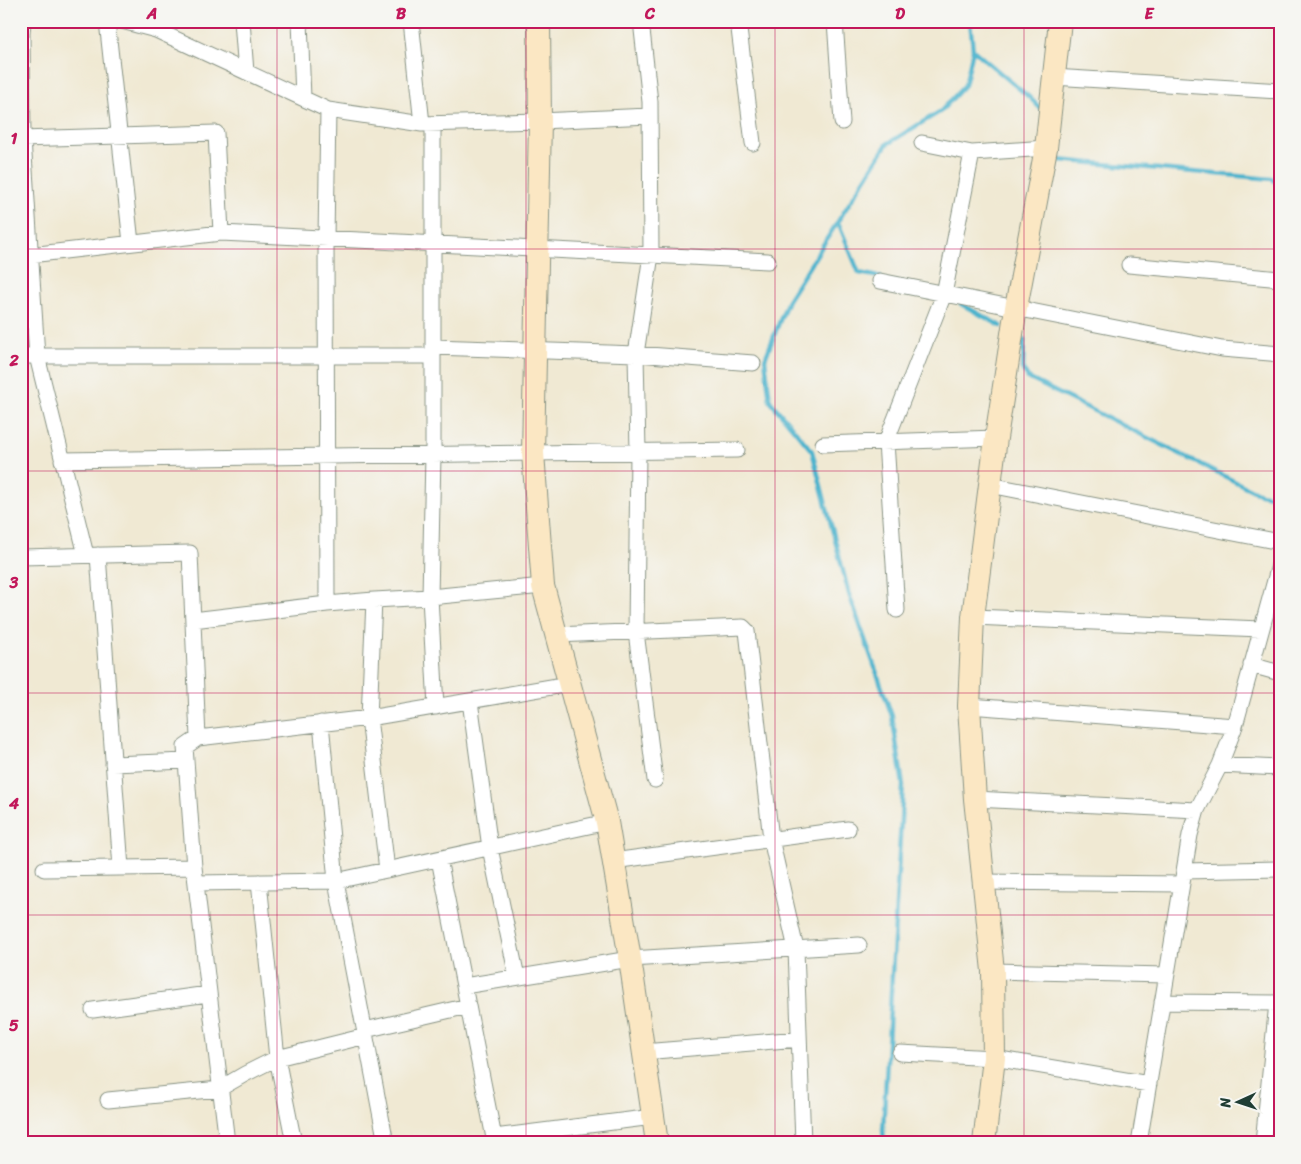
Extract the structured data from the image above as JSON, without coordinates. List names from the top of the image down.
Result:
{
  "north": "left",
  "grid": {
    "columns": [
      "A",
      "B",
      "C",
      "D",
      "E"
    ],
    "rows": [
      "1",
      "2",
      "3",
      "4",
      "5"
    ]
  }
}
